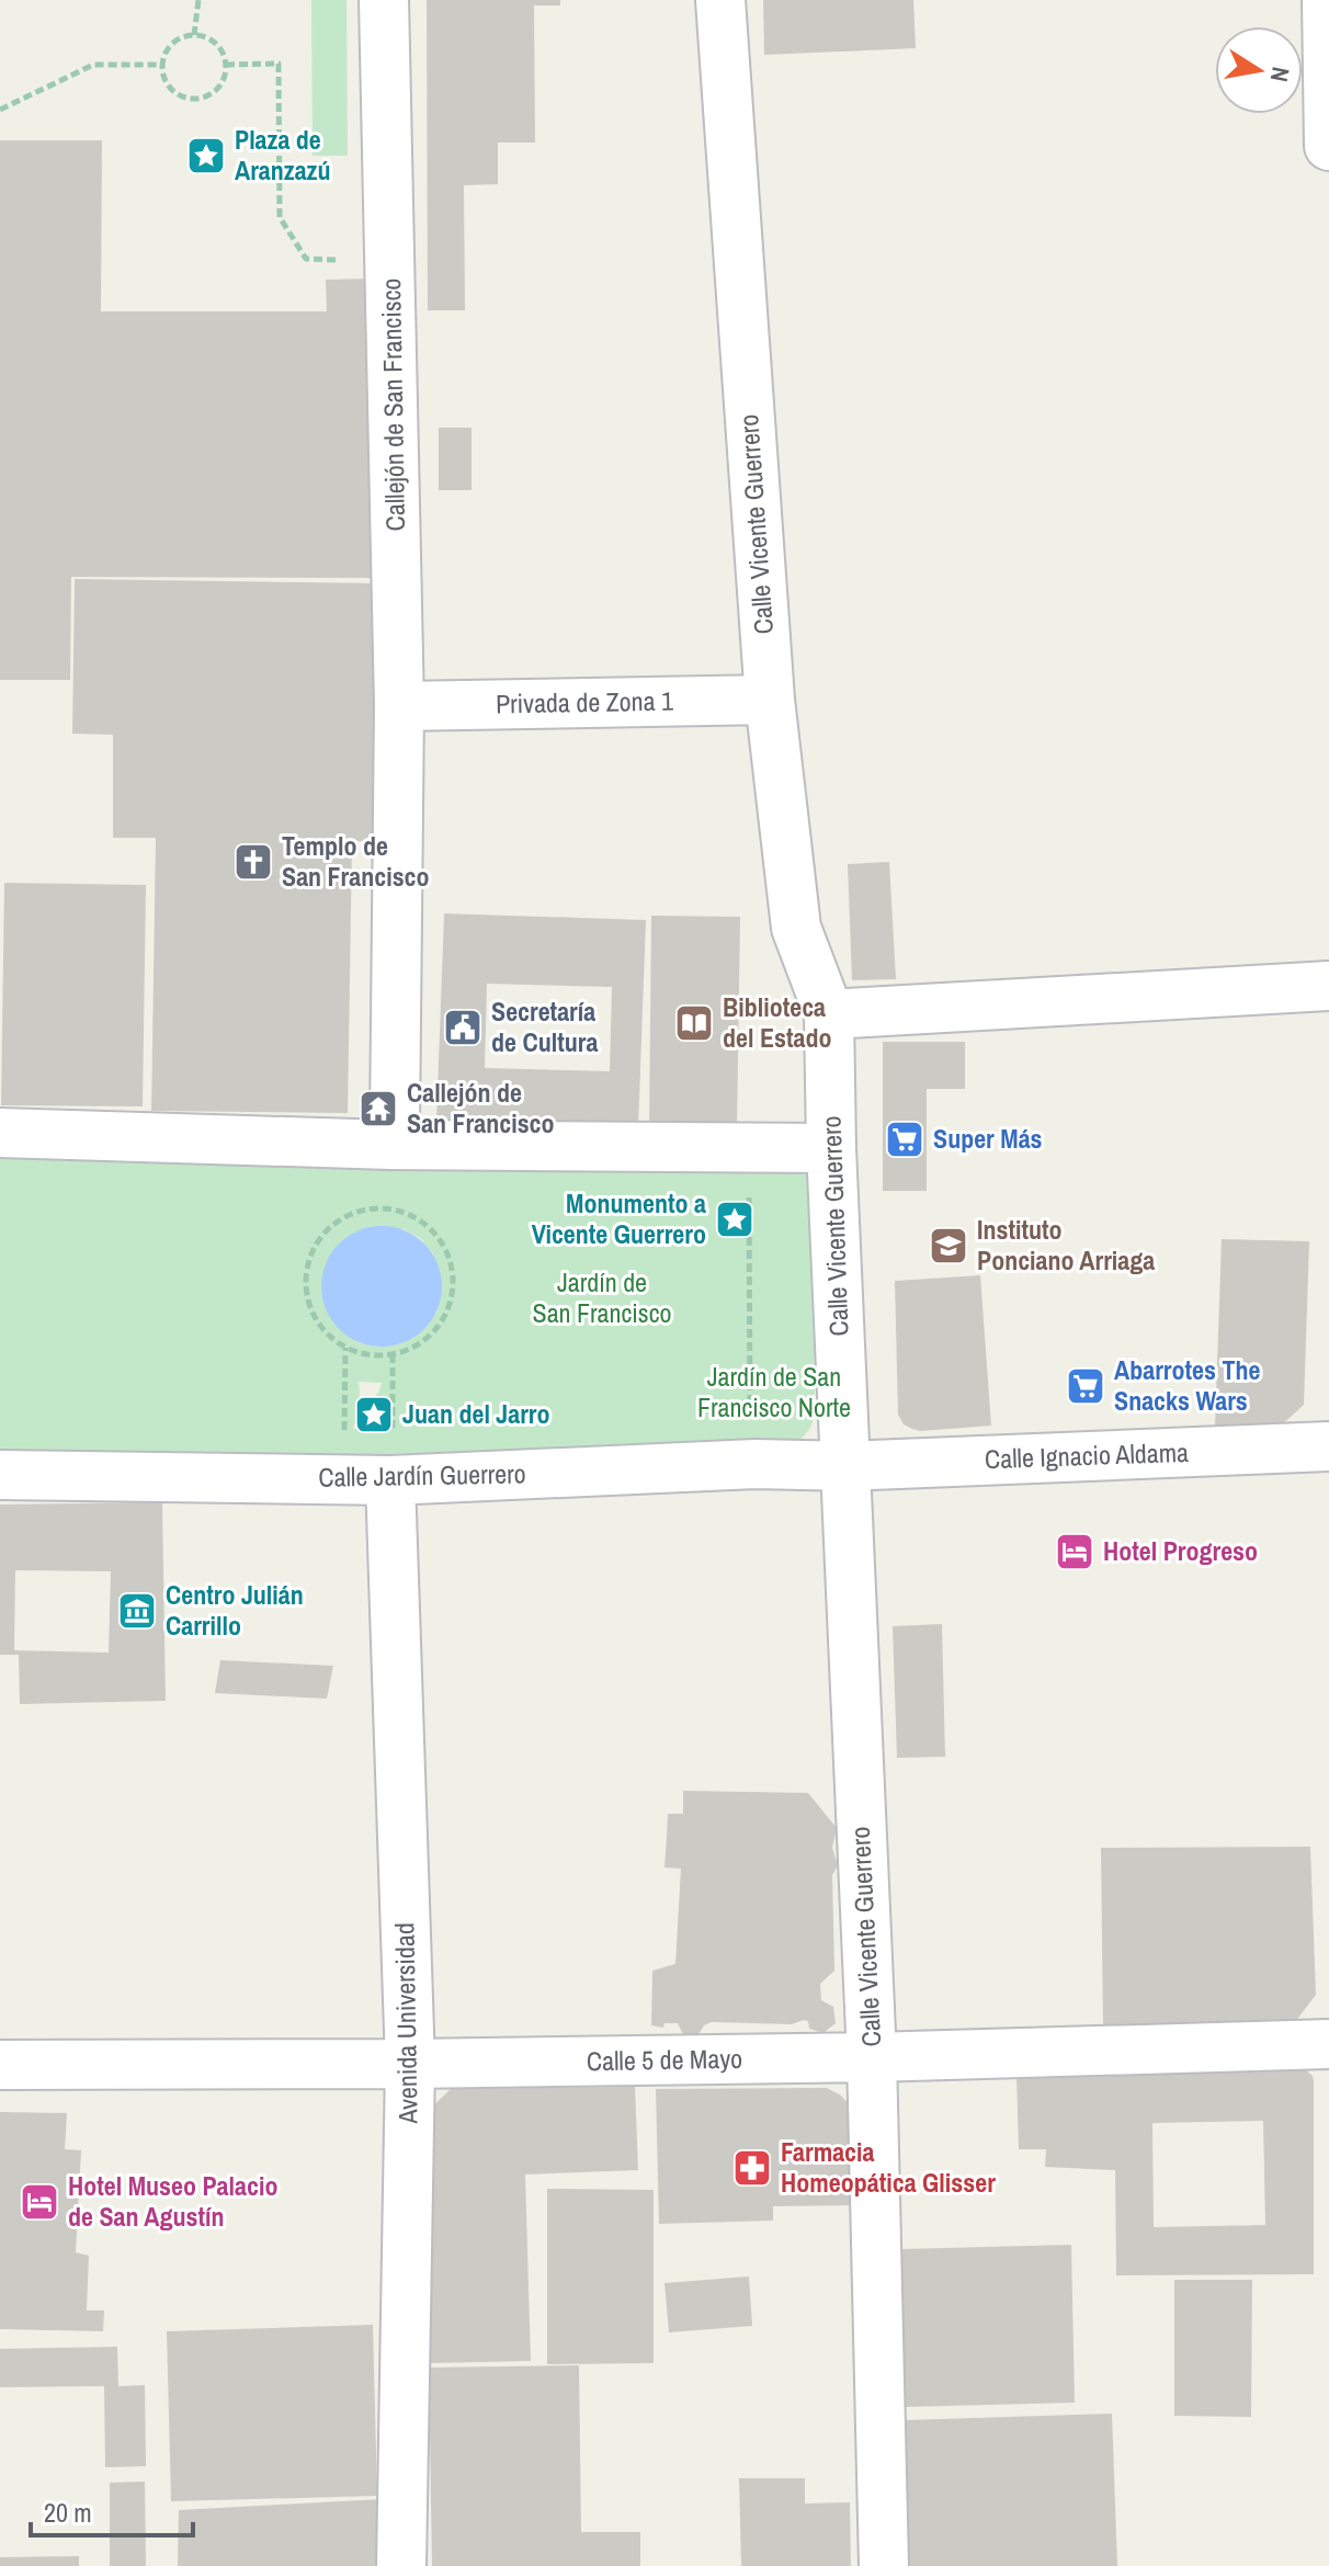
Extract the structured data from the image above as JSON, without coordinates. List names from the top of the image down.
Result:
{
  "streets": {
    "street": [
      "Callejón de San Francisco",
      "Calle Vicente Guerrero",
      "Privada de Zona 1",
      "Calle Ignacio Aldama",
      "Calle Jardín Guerrero",
      "Avenida Universidad",
      "Calle 5 de Mayo"
    ]
  },
  "crossings": [
    ["Callejón de San Francisco", "Privada de Zona 1"],
    ["Calle Vicente Guerrero", "Privada de Zona 1"],
    ["Calle Vicente Guerrero", "Calle Ignacio Aldama"],
    ["Calle Vicente Guerrero", "Calle Jardín Guerrero"],
    ["Calle Vicente Guerrero", "Calle 5 de Mayo"],
    ["Calle Ignacio Aldama", "Calle Jardín Guerrero"],
    ["Calle Jardín Guerrero", "Avenida Universidad"],
    ["Avenida Universidad", "Calle 5 de Mayo"]
  ],
  "parks": ["Jardín de San Francisco", "Jardín de San Francisco Norte"],
  "places": {
    "place": ["Plaza de Aranzazú", "Monumento a Vicente Guerrero", "Juan del Jarro"],
    "church": ["Templo de San Francisco"],
    "library": ["Biblioteca del Estado"],
    "public building": ["Secretaría de Cultura"],
    "temple": ["Callejón de San Francisco"],
    "supermarket": ["Super Más", "Abarrotes The Snacks Wars"],
    "school or university": ["Instituto Ponciano Arriaga"],
    "hotel": ["Hotel Progreso", "Hotel Museo Palacio de San Agustín"],
    "museum": ["Centro Julián Carrillo"],
    "pharmacy": ["Farmacia Homeopática Glisser"]
  },
  "scale_bar": "20 m",
  "north": "right"
}
